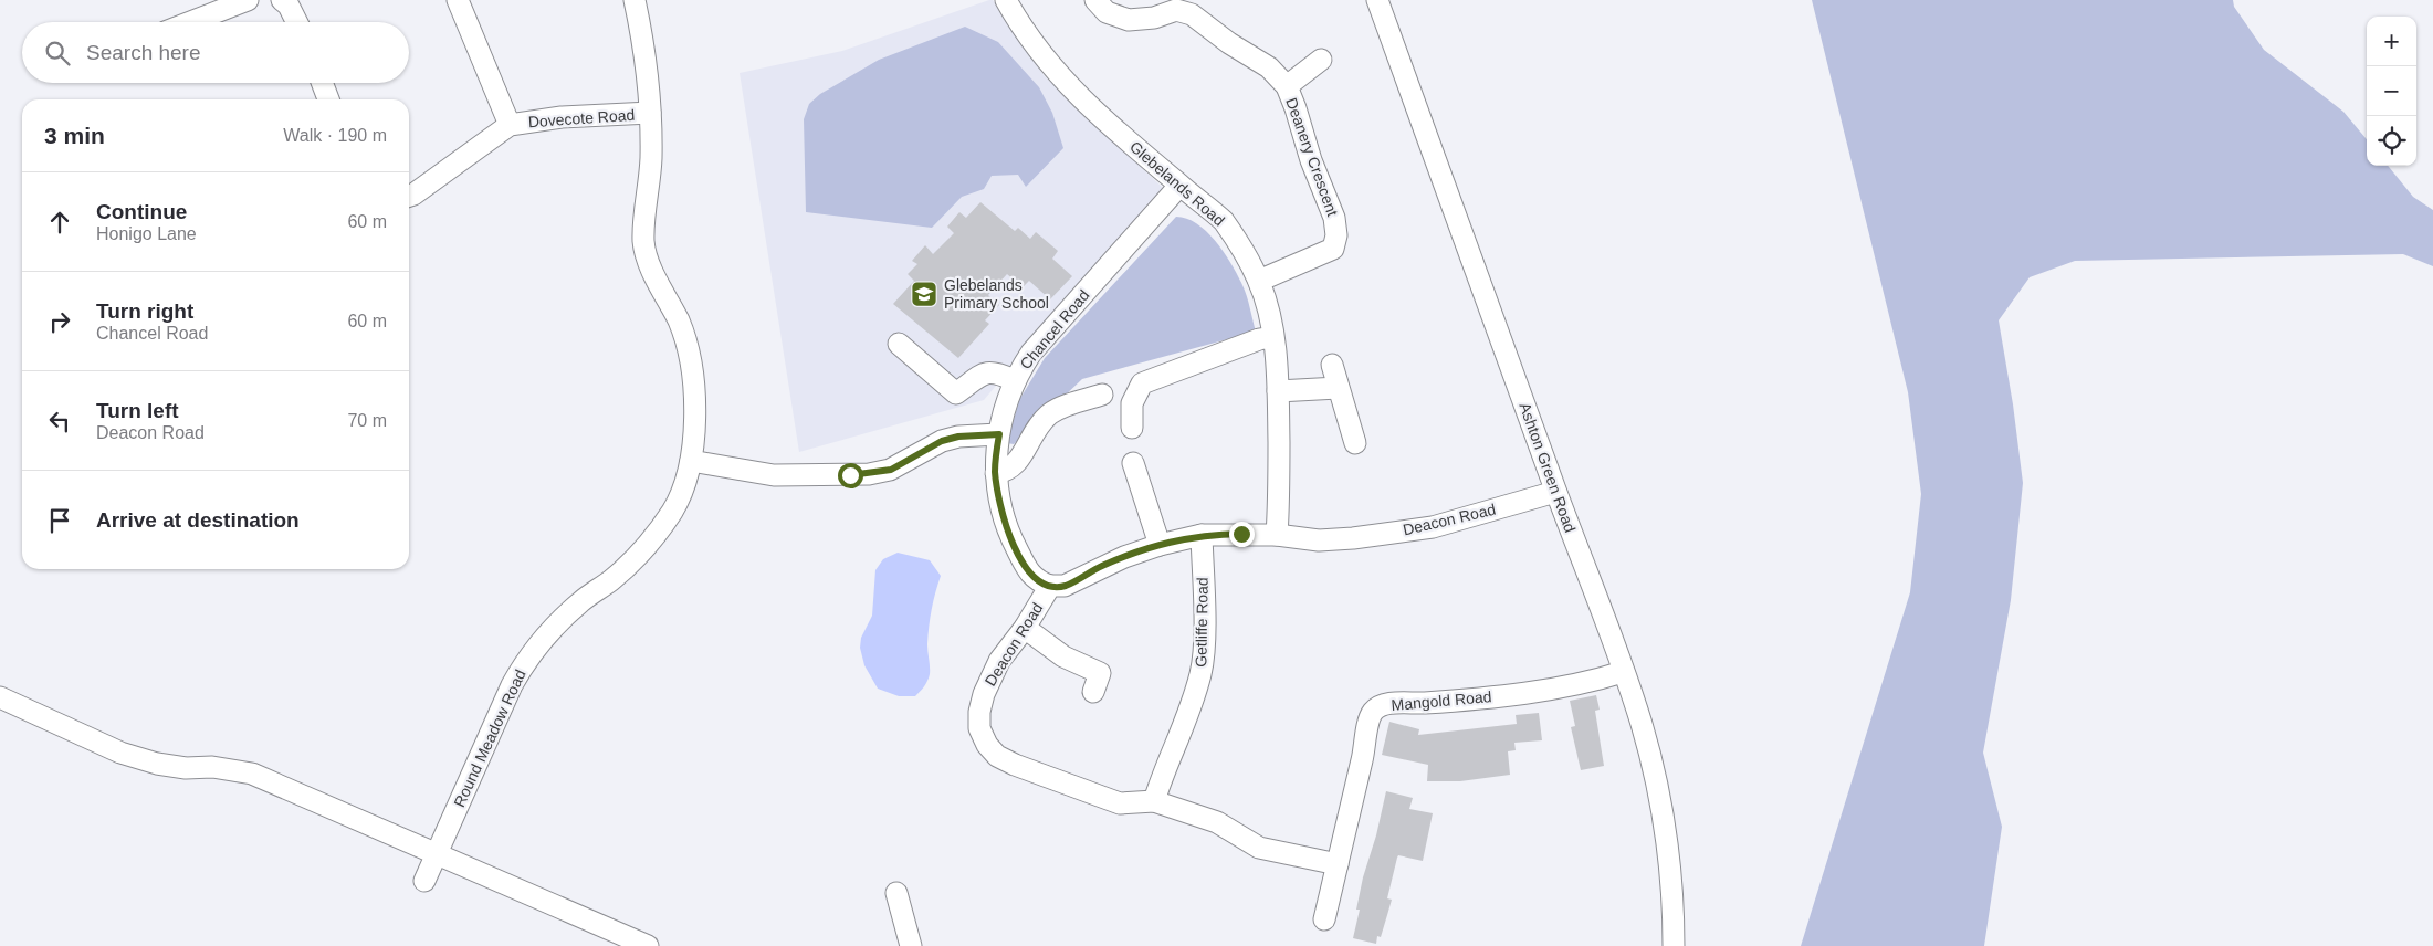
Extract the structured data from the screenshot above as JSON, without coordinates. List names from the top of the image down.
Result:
{
  "streets": {
    "street": [
      "Dovecote Road",
      "Deanery Crescent",
      "Glebelands Road",
      "Chancel Road",
      "Ashton Green Road",
      "Deacon Road",
      "Getliffe Road",
      "Mangold Road",
      "Round Meadow Road"
    ]
  },
  "crossings": [
    ["Dovecote Road", "Round Meadow Road"],
    ["Deanery Crescent", "Glebelands Road"],
    ["Glebelands Road", "Chancel Road"],
    ["Glebelands Road", "Deacon Road"],
    ["Chancel Road", "Deacon Road"],
    ["Ashton Green Road", "Deacon Road"],
    ["Ashton Green Road", "Mangold Road"],
    ["Deacon Road", "Getliffe Road"]
  ],
  "places": {
    "school or university": ["Glebelands Primary School"]
  },
  "page": {
    "map_buttons": ["+", "−"],
    "search": "Search here",
    "heading": ["3 min", "Walk · 190 m"],
    "list": [
      ["Continue", "Honigo Lane", "60 m"],
      ["Turn right", "Chancel Road", "60 m"],
      ["Turn left", "Deacon Road", "70 m"],
      "Arrive at destination"
    ]
  }
}
